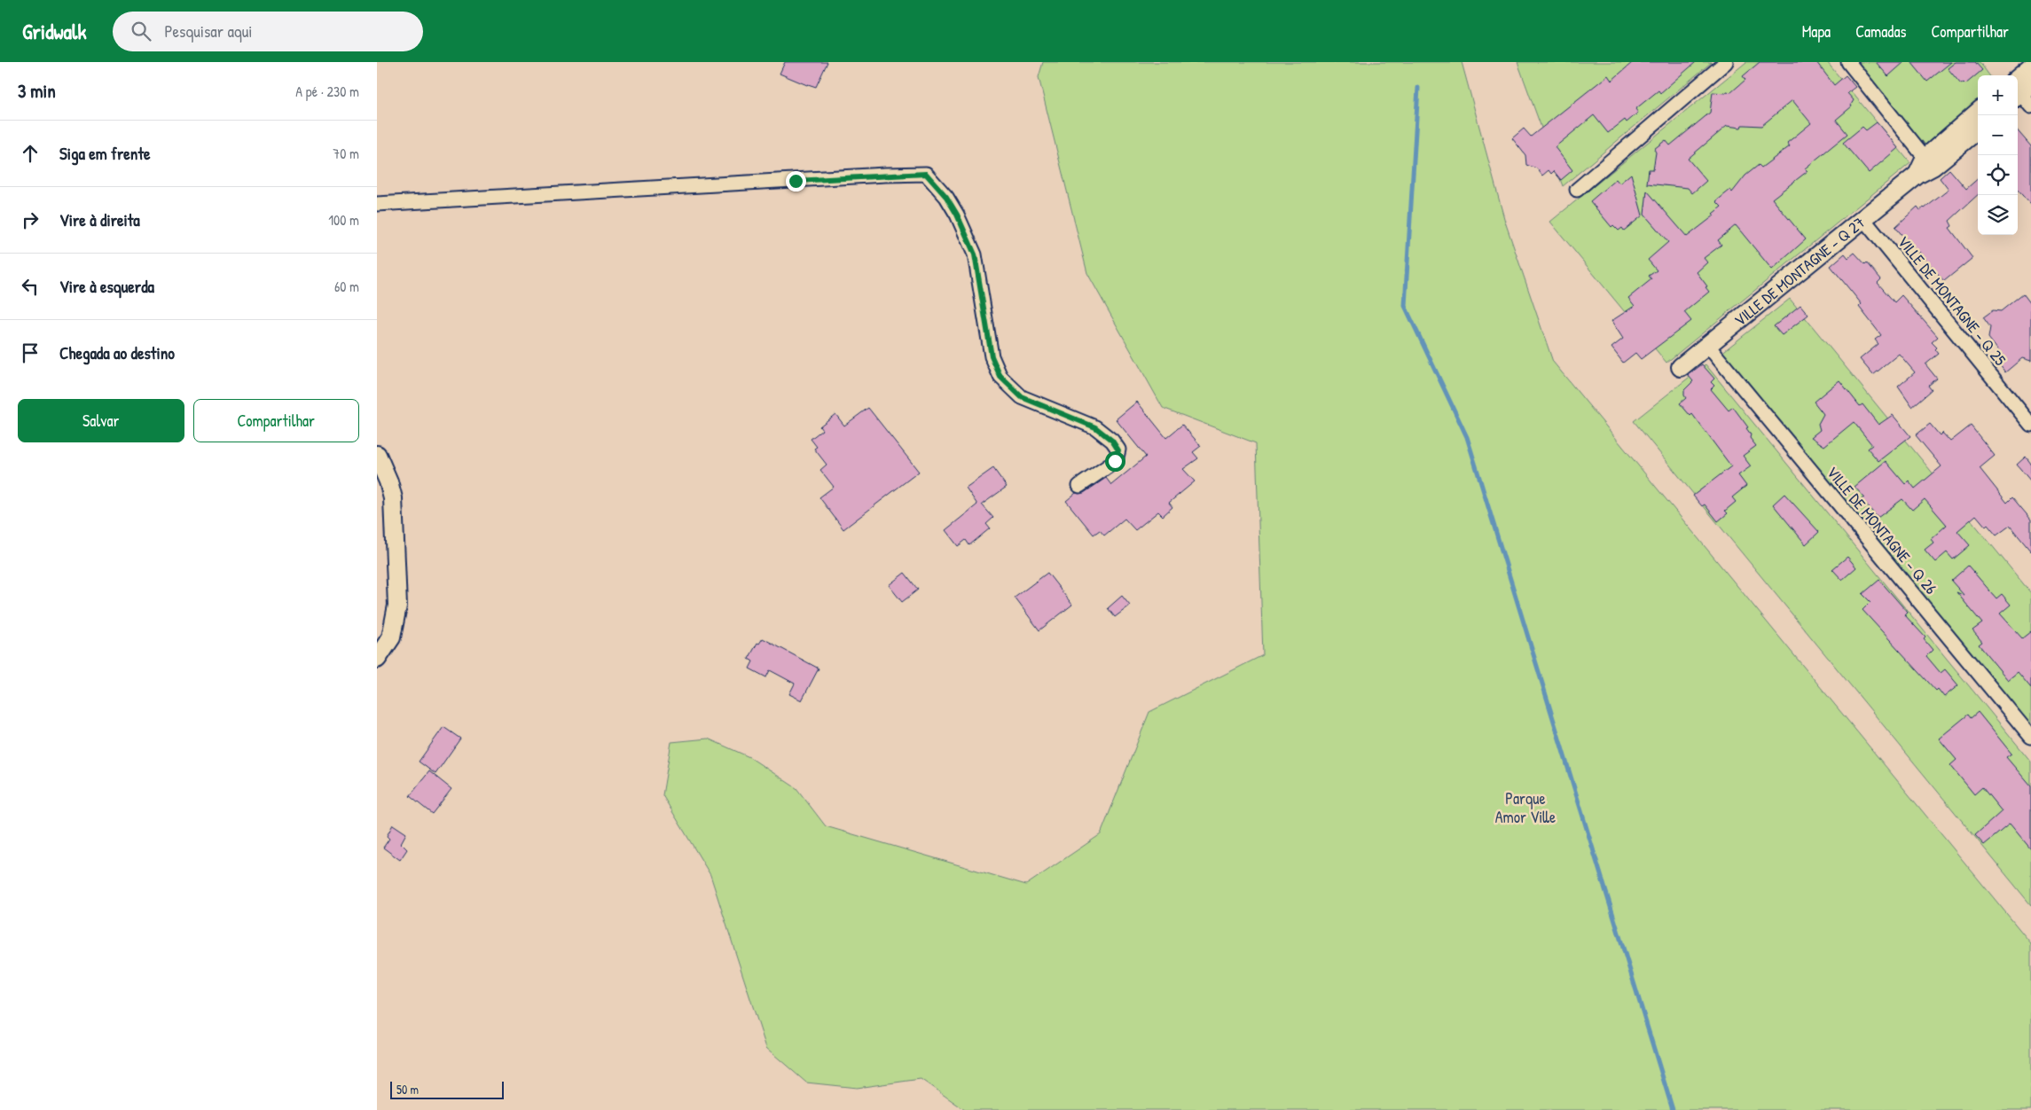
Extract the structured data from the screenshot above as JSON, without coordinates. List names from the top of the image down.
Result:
{
  "streets": {
    "street": ["VILLE DE MONTAGNE - Q 27", "VILLE DE MONTAGNE - Q 25", "VILLE DE MONTAGNE - Q 26"]
  },
  "crossings": [
    ["VILLE DE MONTAGNE - Q 27", "VILLE DE MONTAGNE - Q 25"],
    ["VILLE DE MONTAGNE - Q 27", "VILLE DE MONTAGNE - Q 26"]
  ],
  "parks": ["Parque Amor Ville"],
  "scale_bar": "50 m",
  "page": {
    "header": "Gridwalk",
    "search": "Pesquisar aqui",
    "nav": ["Mapa", "Camadas", "Compartilhar"],
    "heading": ["3 min", "A pé · 230 m"],
    "map_buttons": ["+", "−"],
    "list": [
      ["Siga em frente", "70 m"],
      ["Vire à direita", "100 m"],
      ["Vire à esquerda", "60 m"],
      "Chegada ao destino"
    ],
    "buttons": ["Salvar", "Compartilhar"],
    "scale": "50 m"
  }
}
